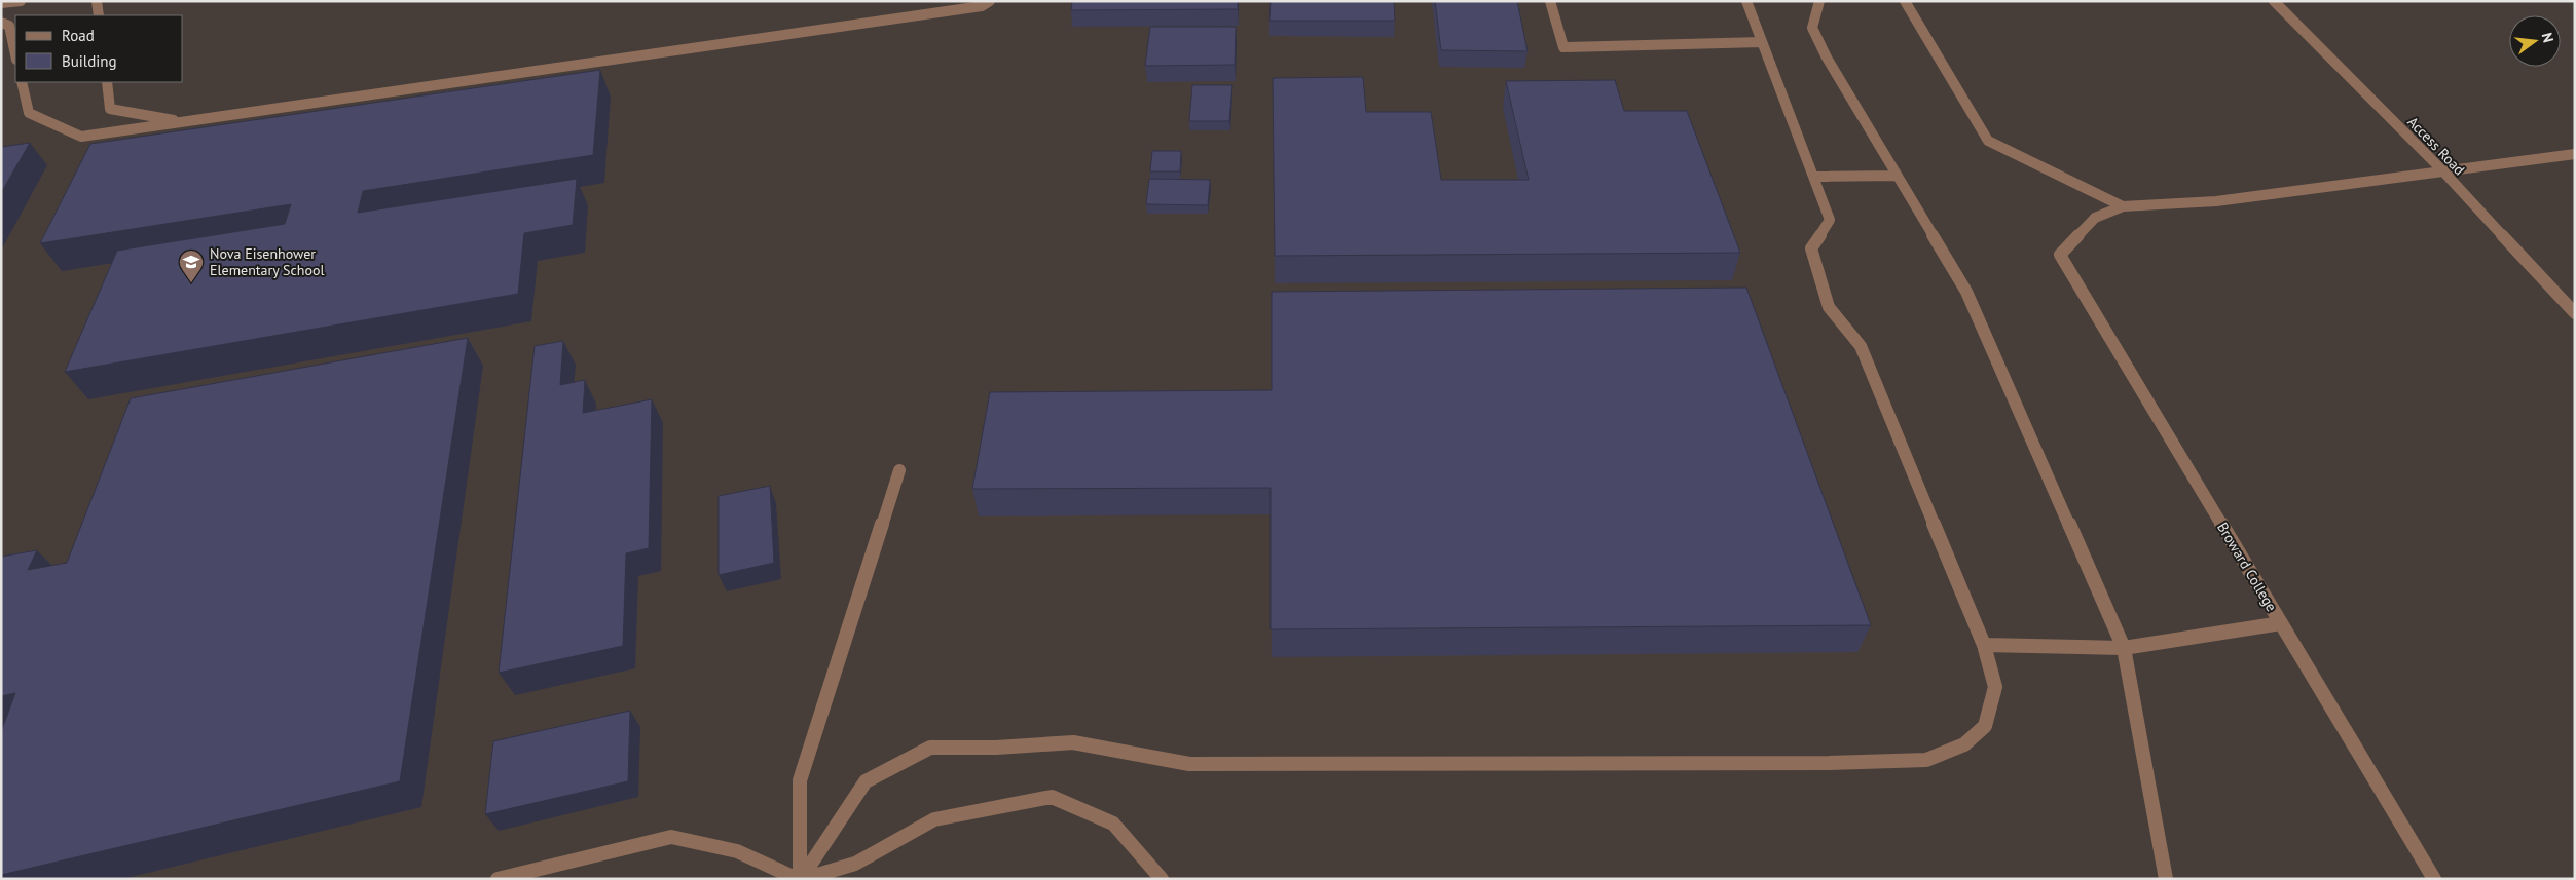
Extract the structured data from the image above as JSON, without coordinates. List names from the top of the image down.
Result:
{
  "streets": {
    "street": ["Access Road", "Broward College"]
  },
  "places": {
    "school or university": ["Nova Eisenhower Elementary School"]
  },
  "legend": ["Road", "Building"],
  "north": "right"
}
